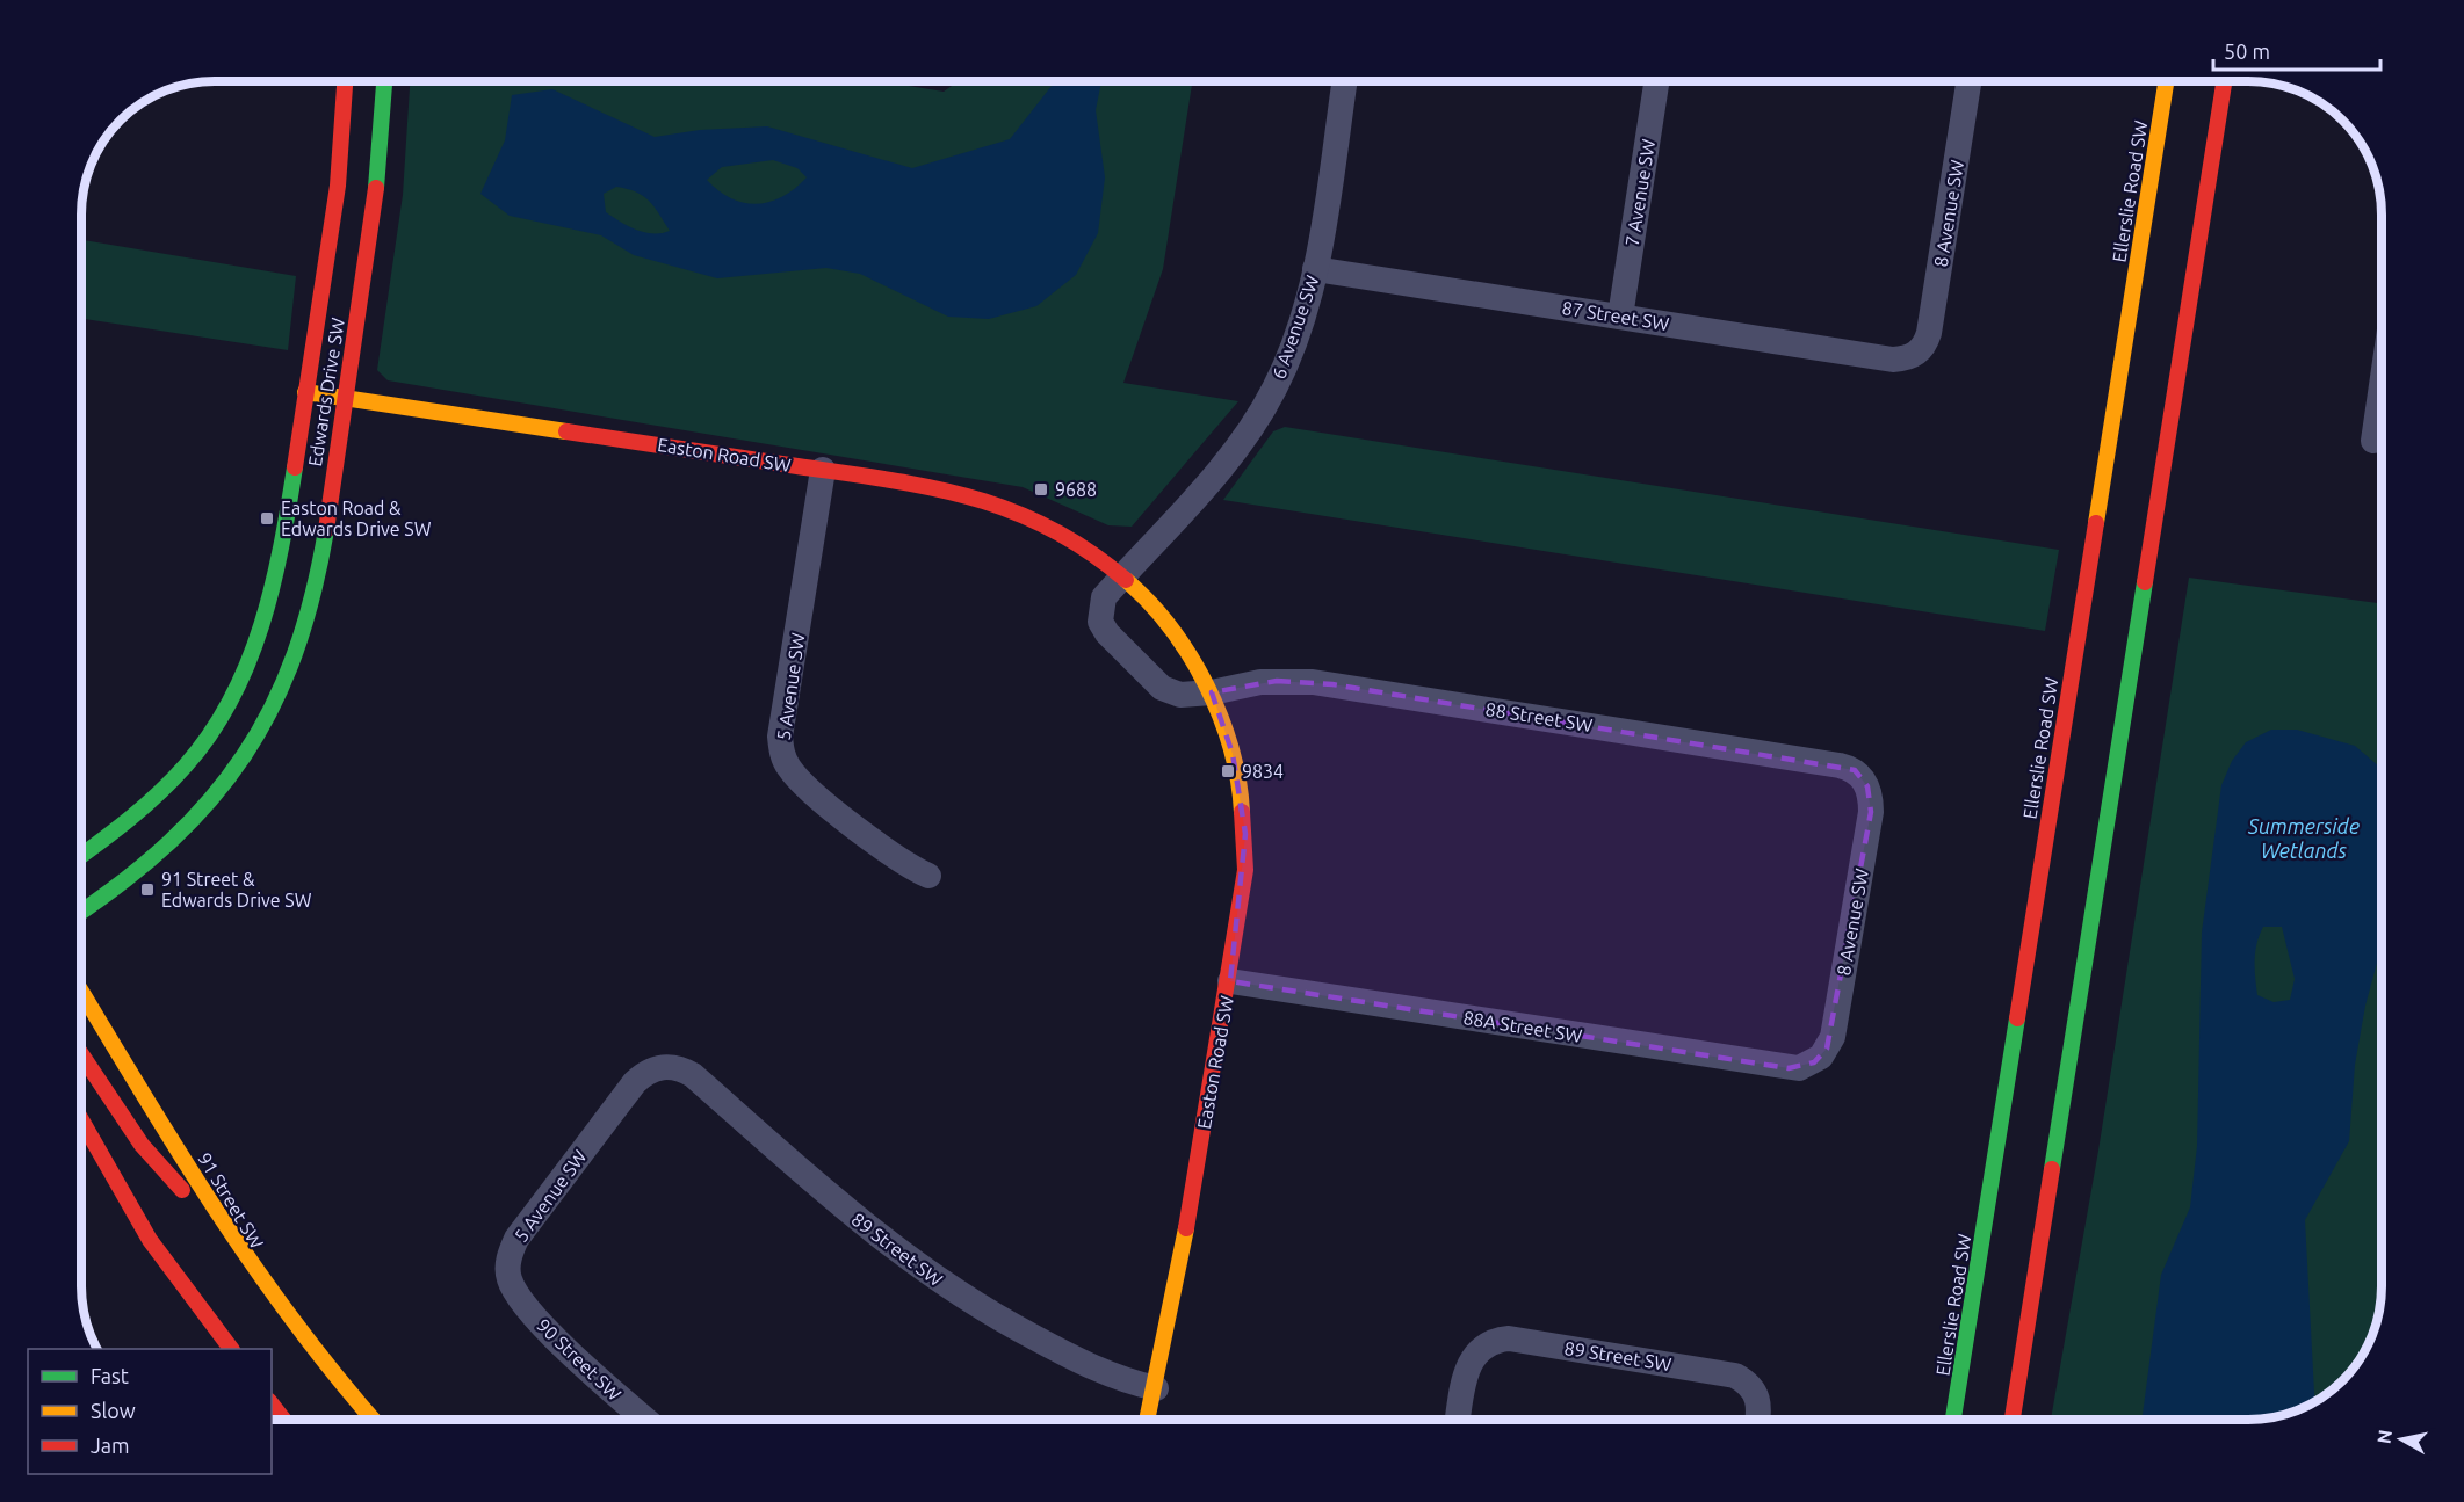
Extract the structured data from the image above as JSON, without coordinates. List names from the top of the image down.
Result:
{
  "streets": {
    "main road": [
      "Ellerslie Road SW",
      "Edwards Drive SW",
      "Easton Road SW",
      "91 Street SW"
    ],
    "street": [
      "7 Avenue SW",
      "8 Avenue SW",
      "87 Street SW",
      "6 Avenue SW",
      "5 Avenue SW",
      "88 Street SW",
      "88A Street SW",
      "89 Street SW",
      "90 Street SW"
    ]
  },
  "crossings": [
    ["7 Avenue SW", "87 Street SW"],
    ["8 Avenue SW", "87 Street SW"],
    ["8 Avenue SW", "88 Street SW"],
    ["8 Avenue SW", "88A Street SW"],
    ["87 Street SW", "6 Avenue SW"],
    ["6 Avenue SW", "Easton Road SW"],
    ["Edwards Drive SW", "Easton Road SW"],
    ["Easton Road SW", "5 Avenue SW"],
    ["Easton Road SW", "88 Street SW"],
    ["Easton Road SW", "88A Street SW"],
    ["Easton Road SW", "89 Street SW"],
    ["5 Avenue SW", "89 Street SW"],
    ["5 Avenue SW", "90 Street SW"]
  ],
  "water": ["Summerside Wetlands"],
  "places": {
    "transit": [
      "9688",
      "Easton Road & Edwards Drive SW",
      "9834",
      "91 Street & Edwards Drive SW"
    ]
  },
  "legend": ["Fast", "Slow", "Jam"],
  "scale_bar": "50 m",
  "north": "left"
}
